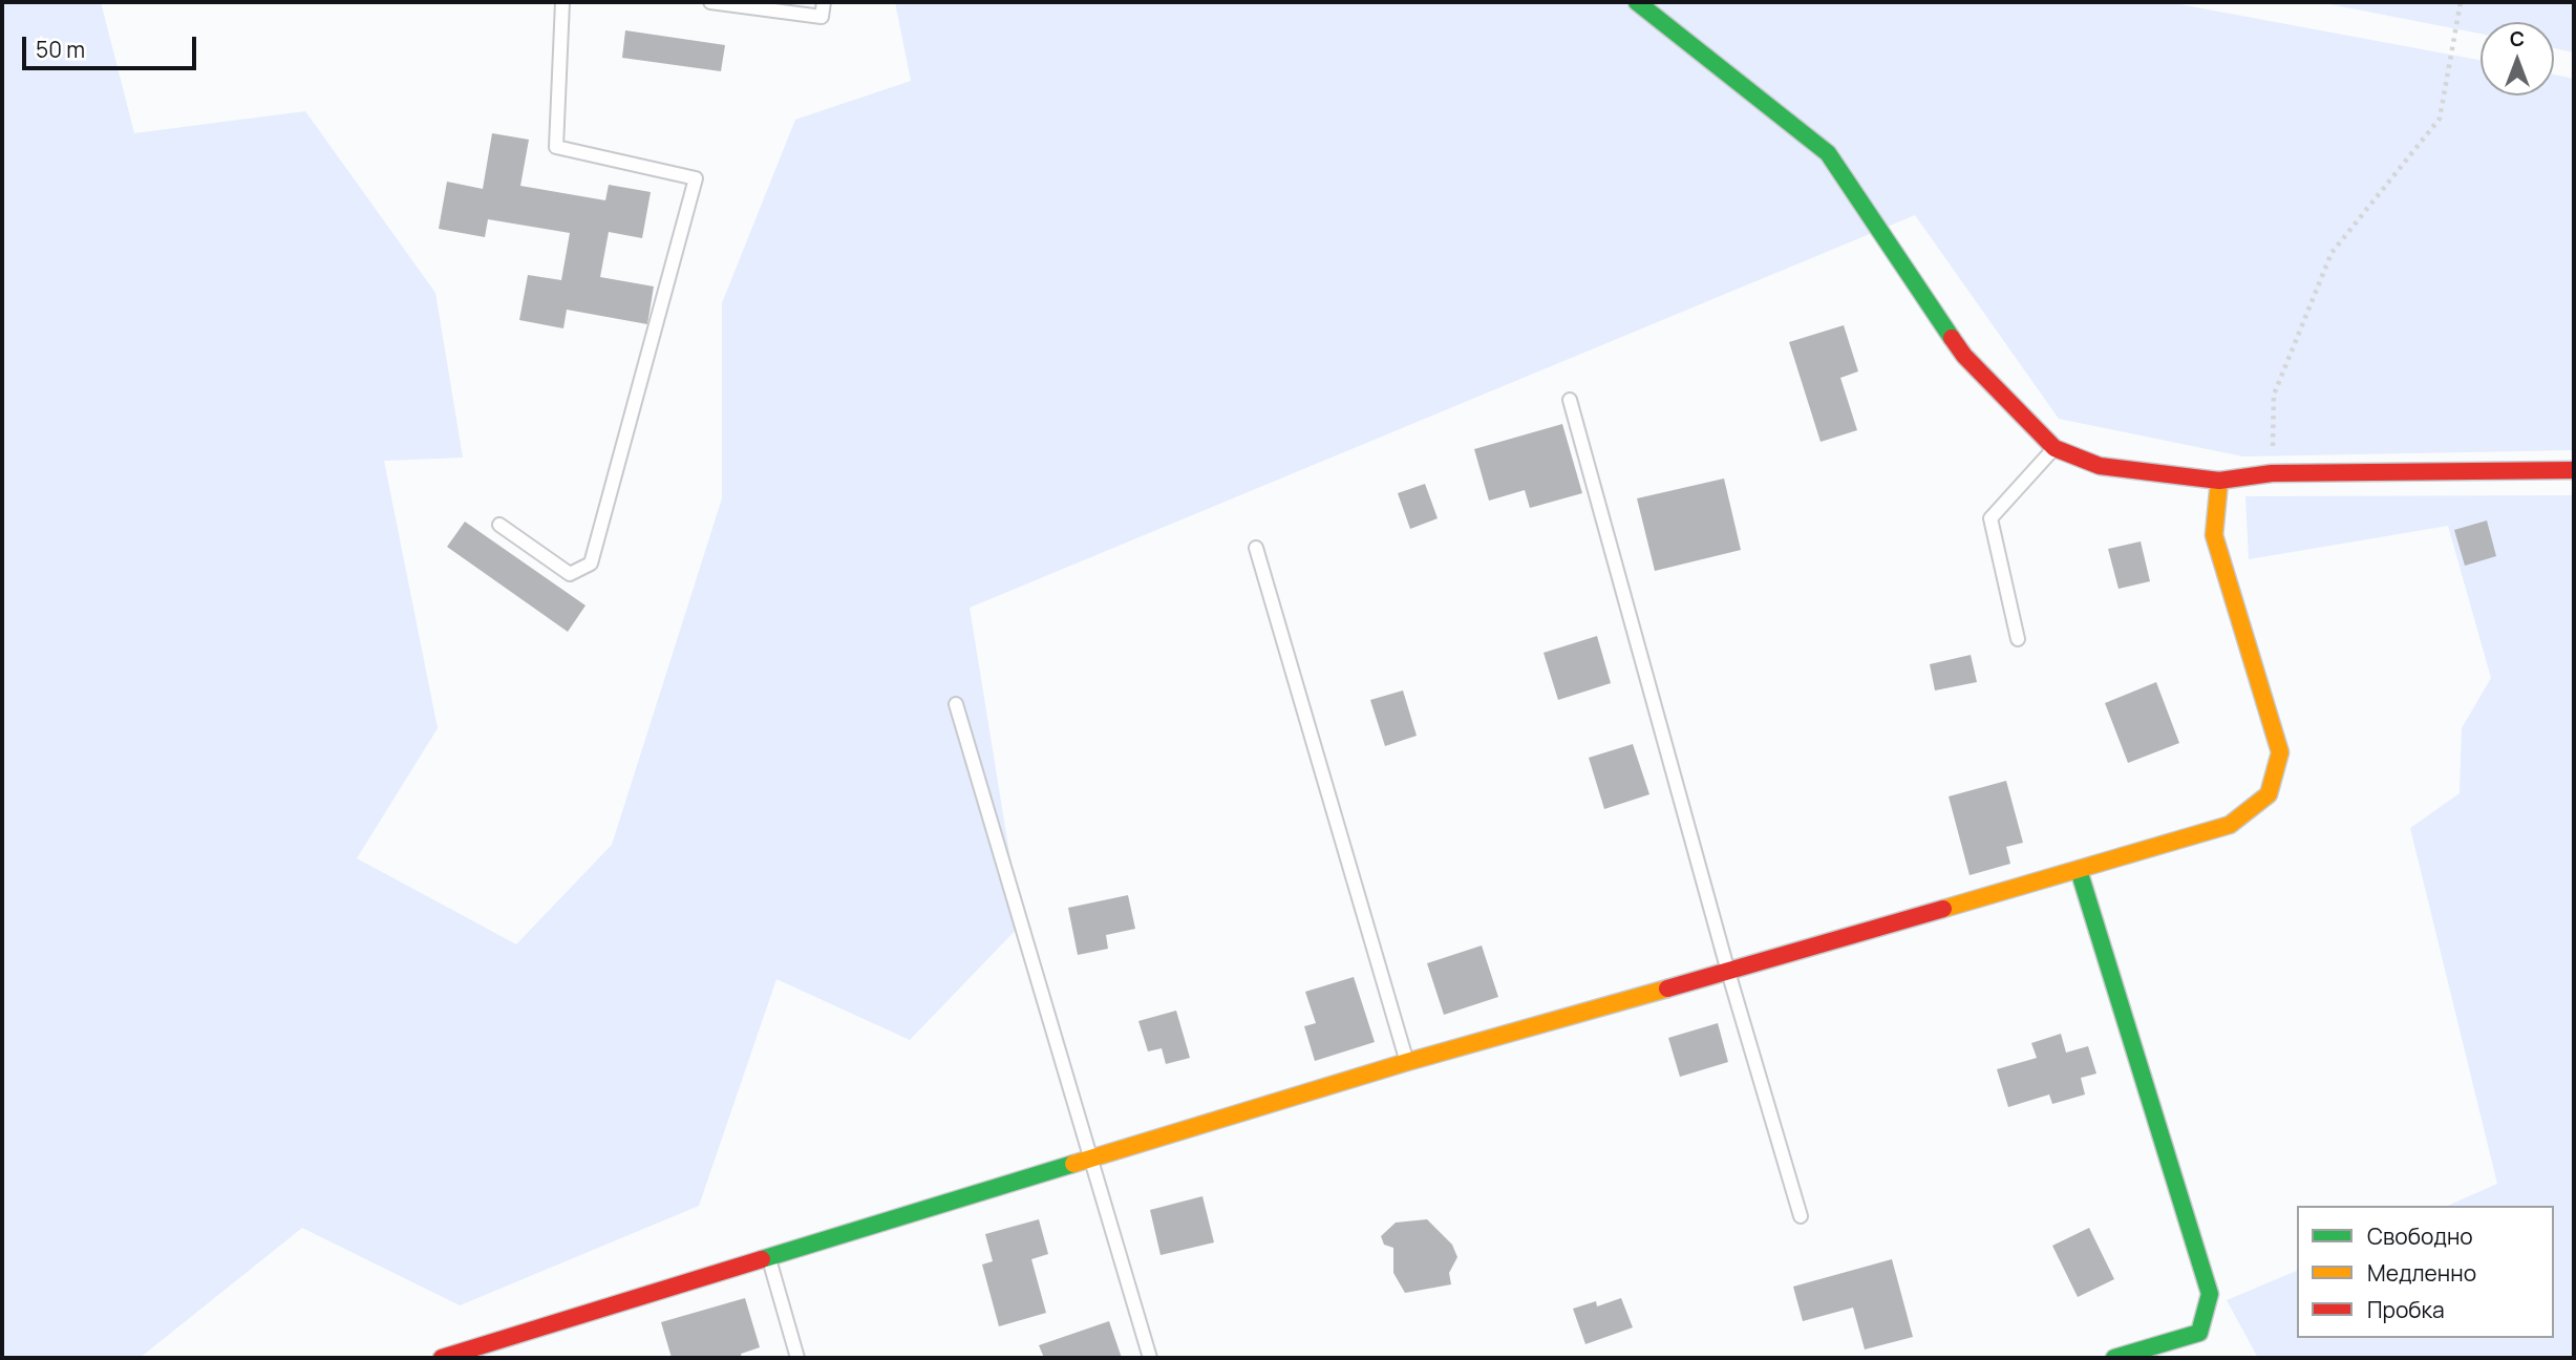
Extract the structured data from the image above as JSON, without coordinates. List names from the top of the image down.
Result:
{
  "legend": ["Свободно", "Медленно", "Пробка"],
  "scale_bar": "50 m",
  "north": "top"
}
